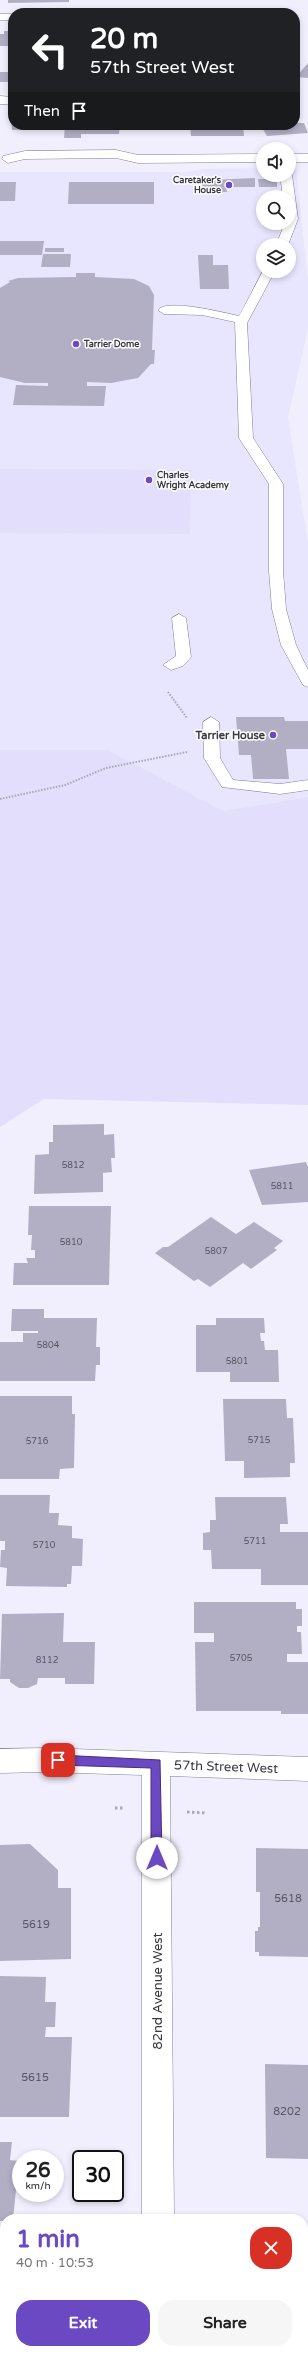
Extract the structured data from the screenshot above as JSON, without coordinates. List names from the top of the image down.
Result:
{
  "streets": {
    "street": ["57th Street West", "82nd Avenue West"]
  },
  "crossings": [
    ["57th Street West", "82nd Avenue West"]
  ],
  "places": [
    "Caretaker's House",
    "Tarrier Dome",
    "Charles Wright Academy",
    "Tarrier House"
  ],
  "house_numbers": [
    "5812",
    "5811",
    "5810",
    "5807",
    "5804",
    "5801",
    "5715",
    "5716",
    "5711",
    "5710",
    "5705",
    "8112",
    "5618",
    "5619",
    "5615",
    "8202"
  ],
  "page": {
    "turn": ["20 m", "57th Street West"],
    "then": "Then",
    "speed": "26 km/h",
    "limit": "30",
    "heading": ["1 min", "40 m · 10:53"],
    "buttons": ["Exit", "Share"]
  }
}
